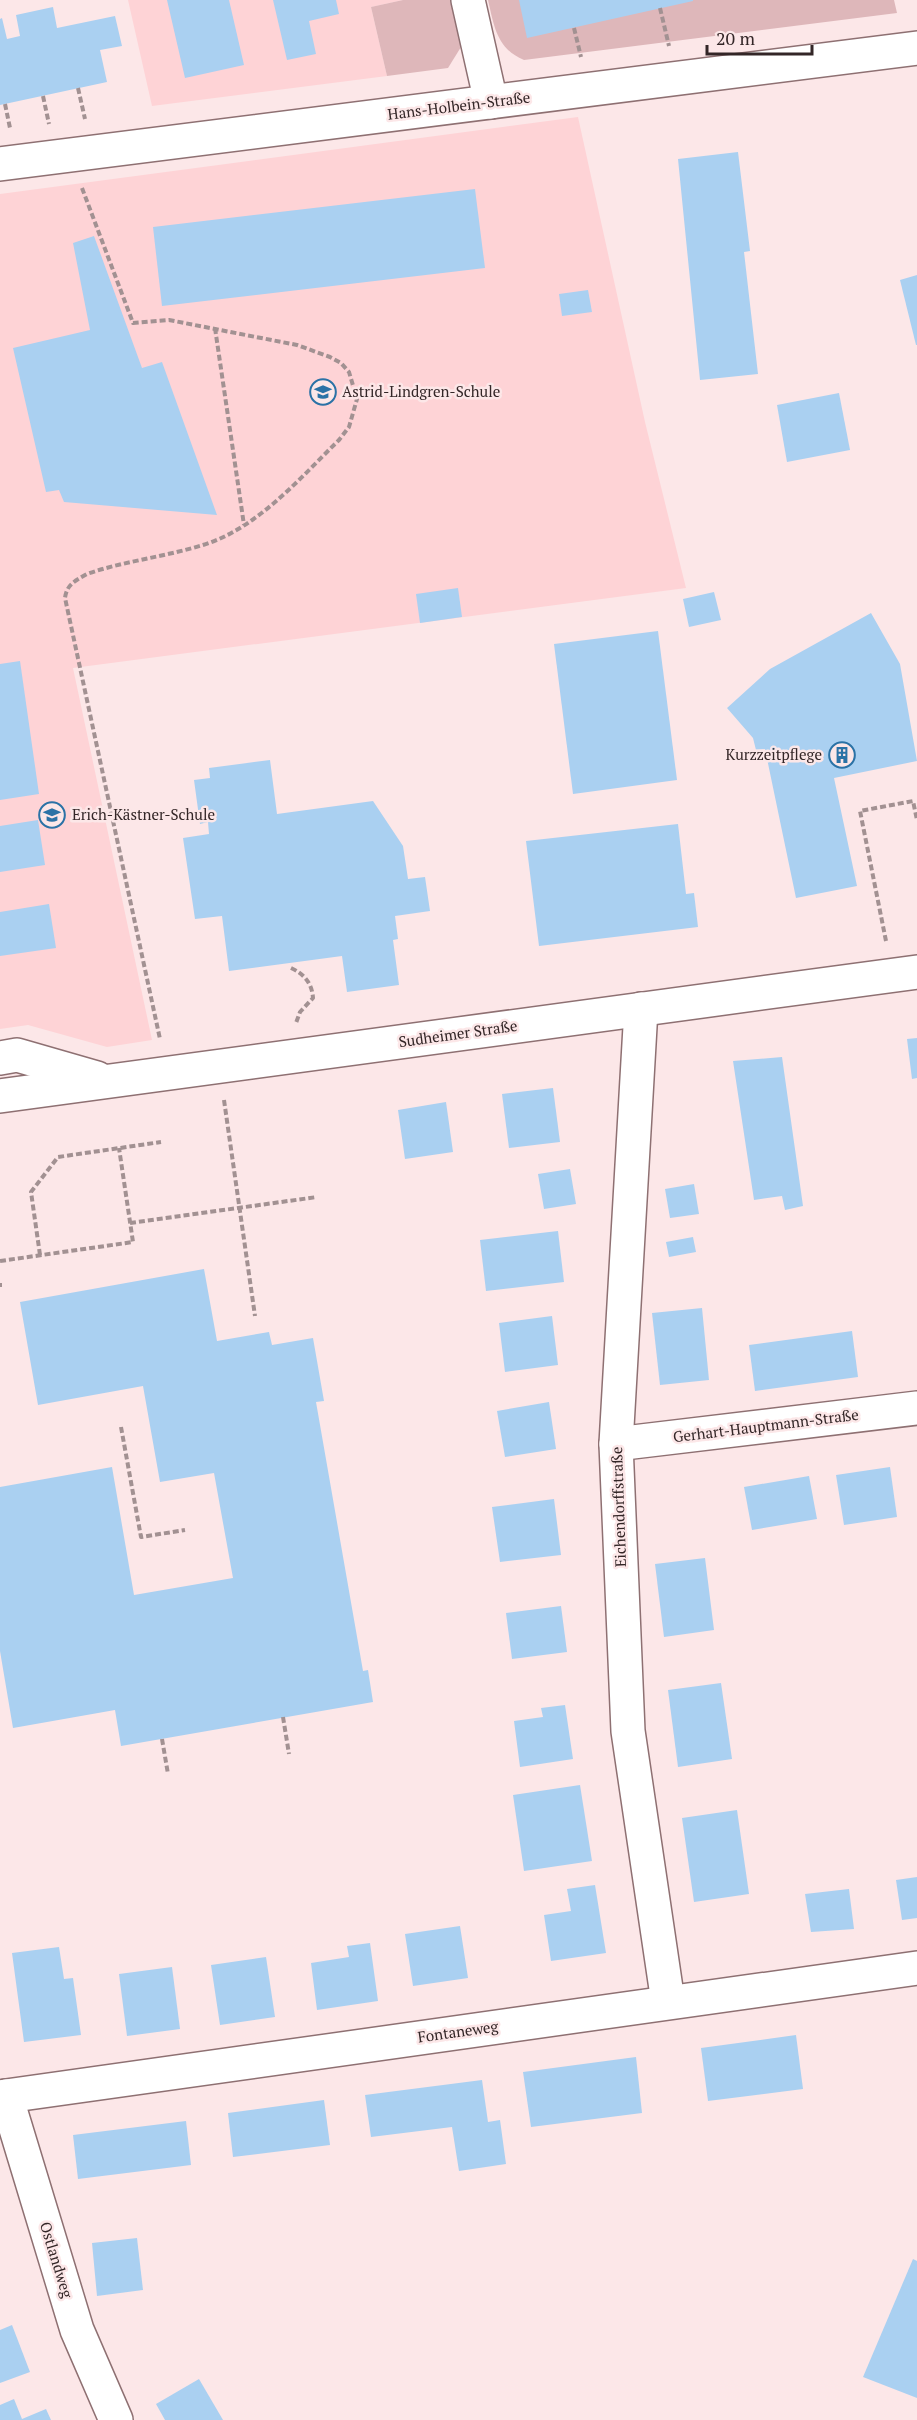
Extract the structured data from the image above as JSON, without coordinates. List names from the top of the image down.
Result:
{
  "streets": {
    "street": [
      "Hans-Holbein-Straße",
      "Sudheimer Straße",
      "Gerhart-Hauptmann-Straße",
      "Eichendorffstraße",
      "Fontaneweg",
      "Ostlandweg"
    ]
  },
  "crossings": [
    ["Sudheimer Straße", "Eichendorffstraße"],
    ["Gerhart-Hauptmann-Straße", "Eichendorffstraße"],
    ["Eichendorffstraße", "Fontaneweg"],
    ["Fontaneweg", "Ostlandweg"]
  ],
  "places": {
    "school or university": ["Astrid-Lindgren-Schule", "Erich-Kästner-Schule"],
    "building": ["Kurzzeitpflege"]
  },
  "scale_bar": "20 m"
}
